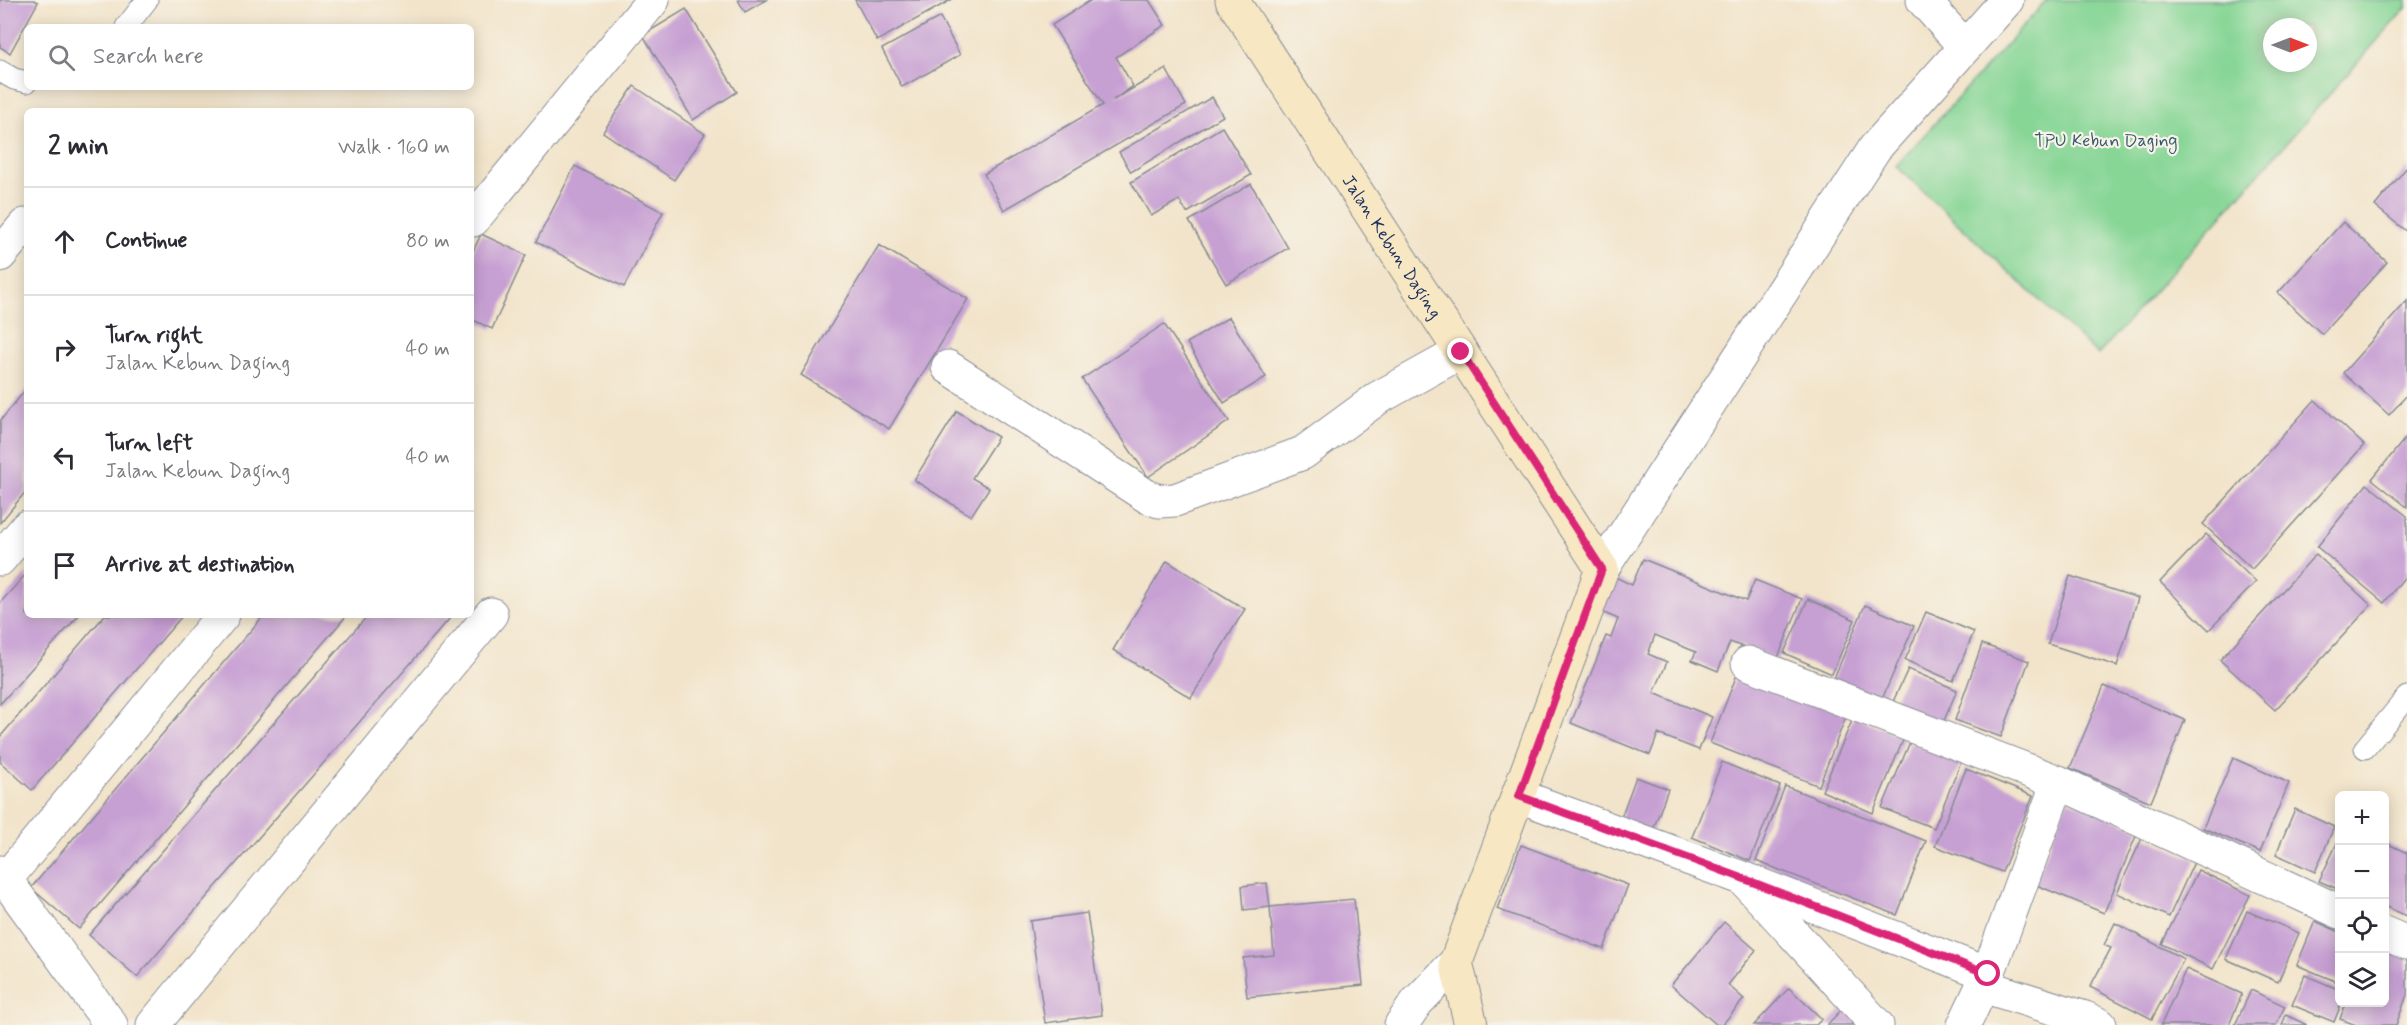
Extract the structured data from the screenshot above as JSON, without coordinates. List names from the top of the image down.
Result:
{
  "streets": {
    "street": ["Jalan Kebun Daging"]
  },
  "parks": ["TPU Kebun Daging"],
  "north": "right",
  "page": {
    "search": "Search here",
    "heading": ["2 min", "Walk · 160 m"],
    "list": [
      ["Continue", "80 m"],
      ["Turn right", "Jalan Kebun Daging", "40 m"],
      ["Turn left", "Jalan Kebun Daging", "40 m"],
      "Arrive at destination"
    ],
    "map_buttons": ["+", "−"]
  }
}
